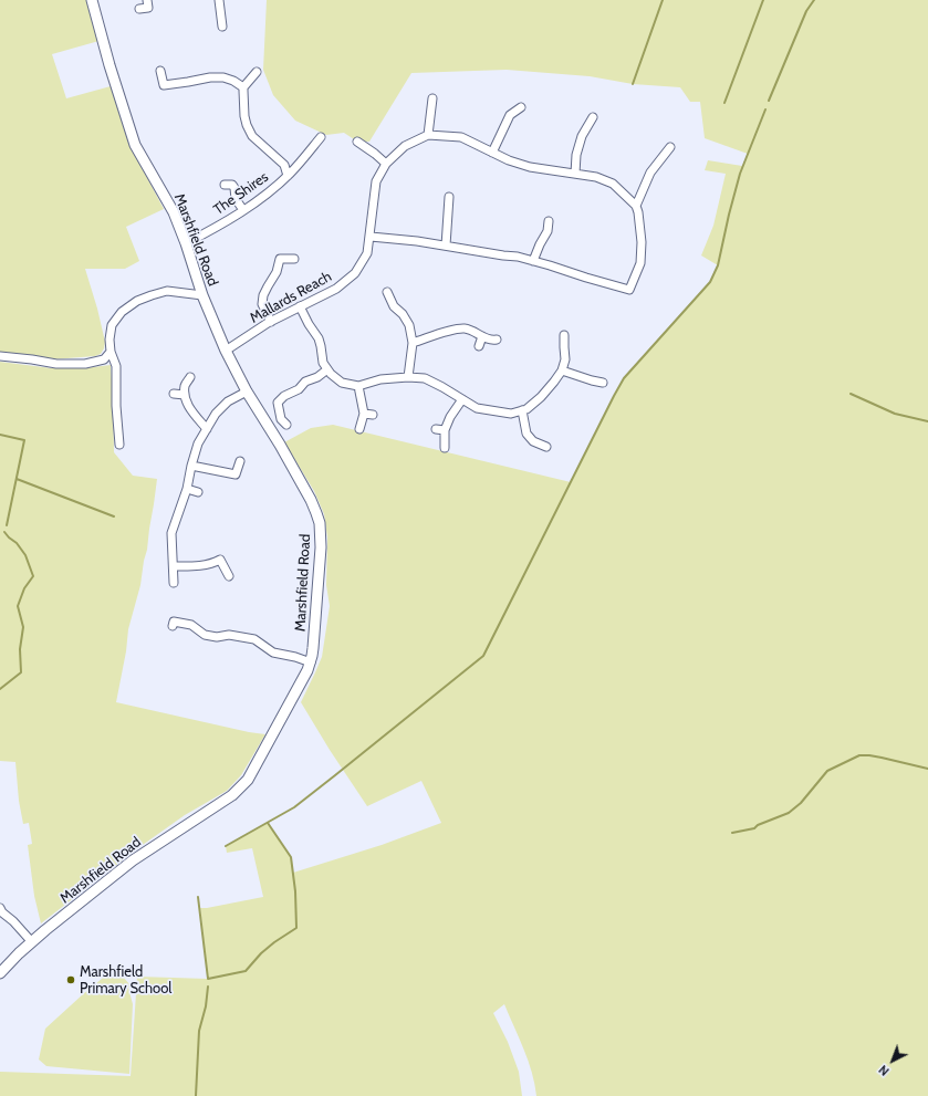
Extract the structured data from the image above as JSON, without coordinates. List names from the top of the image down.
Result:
{
  "streets": {
    "street": ["The Shires", "Marshfield Road", "Mallards Reach"]
  },
  "crossings": [
    ["The Shires", "Marshfield Road"],
    ["Marshfield Road", "Mallards Reach"]
  ],
  "places": ["Marshfield Primary School"],
  "north": "bottom left"
}
